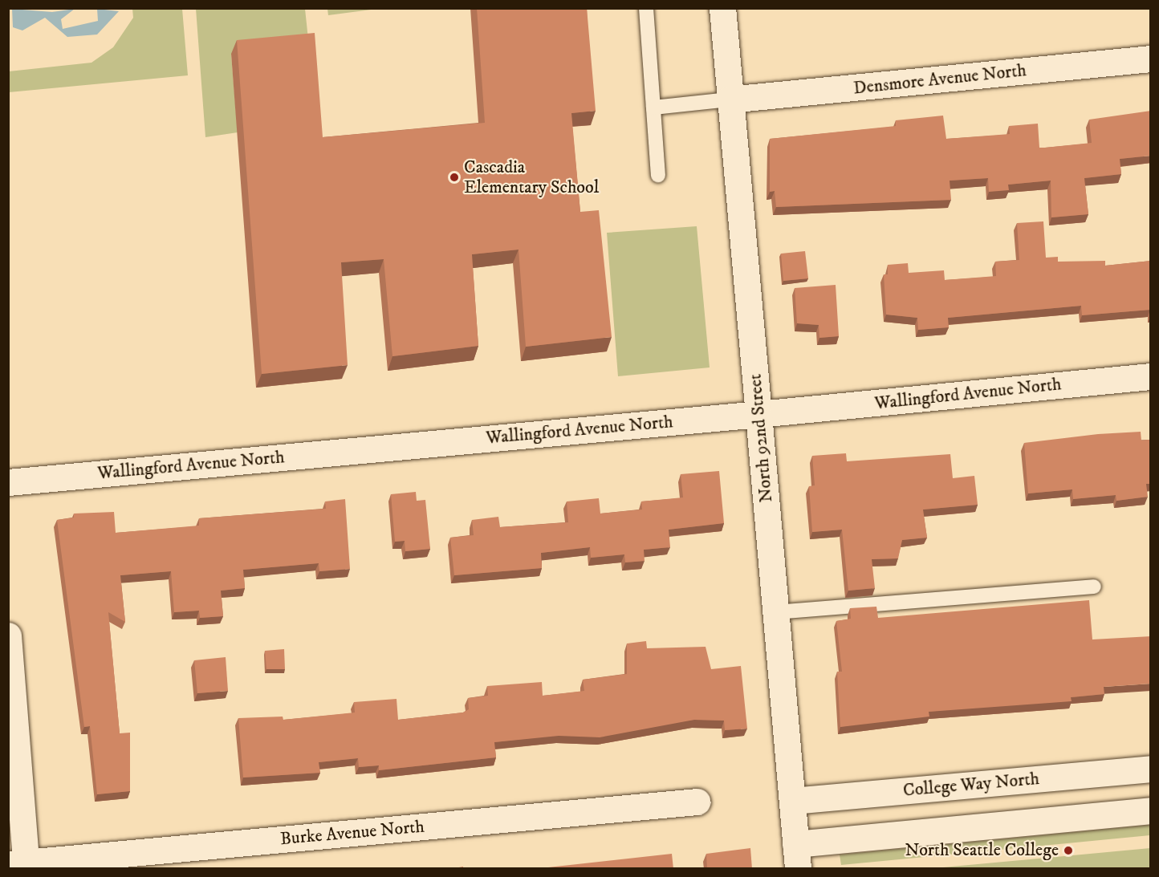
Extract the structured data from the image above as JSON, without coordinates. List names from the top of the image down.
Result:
{
  "streets": {
    "street": [
      "Densmore Avenue North",
      "Wallingford Avenue North",
      "North 92nd Street",
      "College Way North",
      "Burke Avenue North"
    ]
  },
  "crossings": [
    ["Densmore Avenue North", "North 92nd Street"],
    ["Wallingford Avenue North", "North 92nd Street"],
    ["North 92nd Street", "College Way North"]
  ],
  "places": ["Cascadia Elementary School", "North Seattle College"]
}
